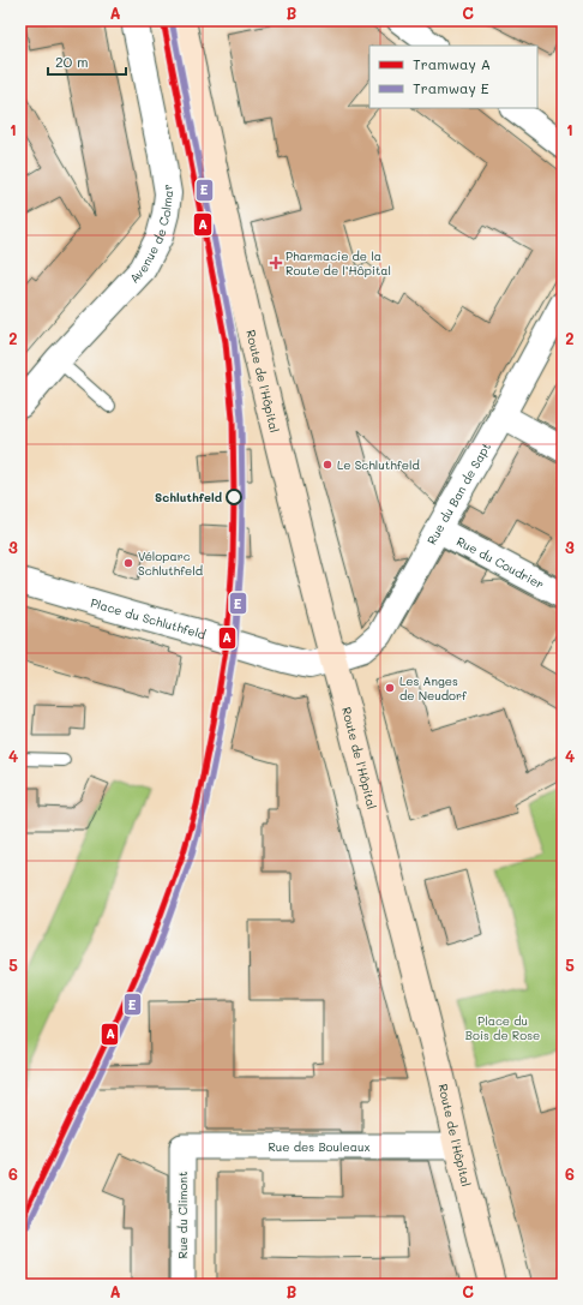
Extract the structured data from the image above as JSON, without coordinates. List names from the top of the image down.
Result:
{
  "streets": {
    "main road": ["Route de l'Hôpital"],
    "street": [
      "Avenue de Colmar",
      "Rue du Ban de Sapt",
      "Rue du Coudrier",
      "Place du Schluthfeld",
      "Rue des Bouleaux",
      "Rue du Climont"
    ]
  },
  "crossings": [
    ["Route de l'Hôpital", "Rue du Ban de Sapt"],
    ["Route de l'Hôpital", "Place du Schluthfeld"],
    ["Route de l'Hôpital", "Rue des Bouleaux"],
    ["Rue du Ban de Sapt", "Rue du Coudrier"],
    ["Rue du Ban de Sapt", "Place du Schluthfeld"],
    ["Rue des Bouleaux", "Rue du Climont"]
  ],
  "parks": ["Place du Bois de Rose"],
  "places": {
    "health": ["Pharmacie de la Route de l’Hôpital"],
    "other": [
      "Le Schluthfeld",
      "Schluthfeld",
      "Véloparc Schluthfeld",
      "Les Anges de Neudorf"
    ]
  },
  "lines": ["tram line A", "tram line E"],
  "legend": ["Tramway A", "Tramway E"],
  "scale_bar": "20 m",
  "grid": {
    "columns": ["A", "B", "C"],
    "rows": [
      "1",
      "2",
      "3",
      "4",
      "5",
      "6"
    ]
  }
}
